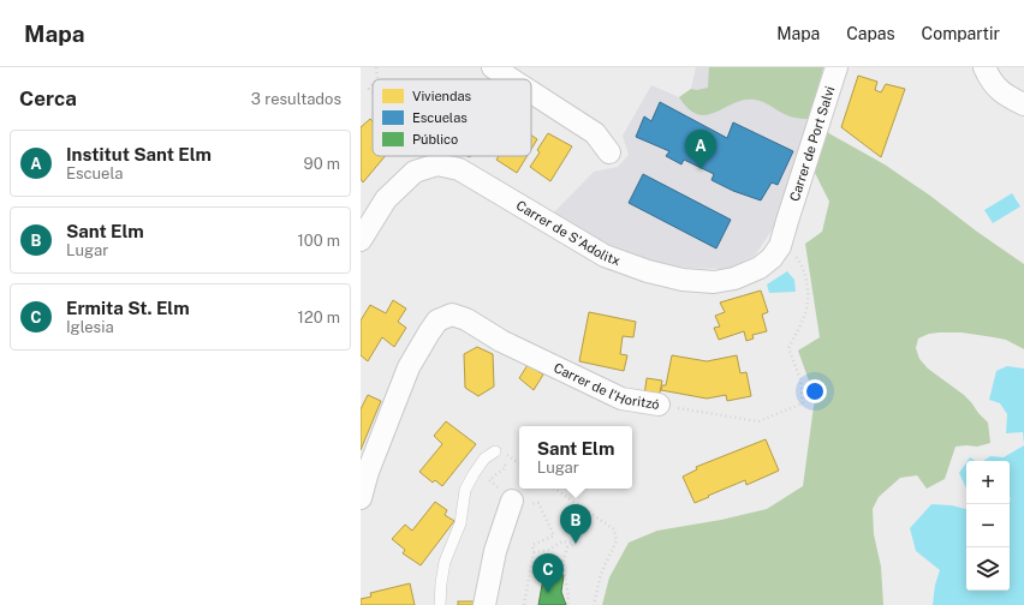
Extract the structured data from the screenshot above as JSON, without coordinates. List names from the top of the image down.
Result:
{
  "streets": {
    "street": ["Carrer de Port Salvi", "Carrer de S'Adolitx", "Carrer de l'Horitzó"]
  },
  "crossings": [
    ["Carrer de Port Salvi", "Carrer de S'Adolitx"],
    ["Carrer de S'Adolitx", "Carrer de l'Horitzó"]
  ],
  "legend": ["Viviendas", "Escuelas", "Público"],
  "page": {
    "header": "Mapa",
    "nav": ["Mapa", "Capas", "Compartir"],
    "heading": ["Cerca", "3 resultados"],
    "list": [
      {
        "mark": "A",
        "name": "Institut Sant Elm",
        "note": "Escuela",
        "value": "90 m"
      },
      {
        "mark": "B",
        "name": "Sant Elm",
        "note": "Lugar",
        "value": "100 m"
      },
      {
        "mark": "C",
        "name": "Ermita St. Elm",
        "note": "Iglesia",
        "value": "120 m"
      }
    ],
    "pins": ["A", "B", "C"],
    "popup": ["Sant Elm", "Lugar"],
    "map_buttons": ["+", "−"]
  }
}
